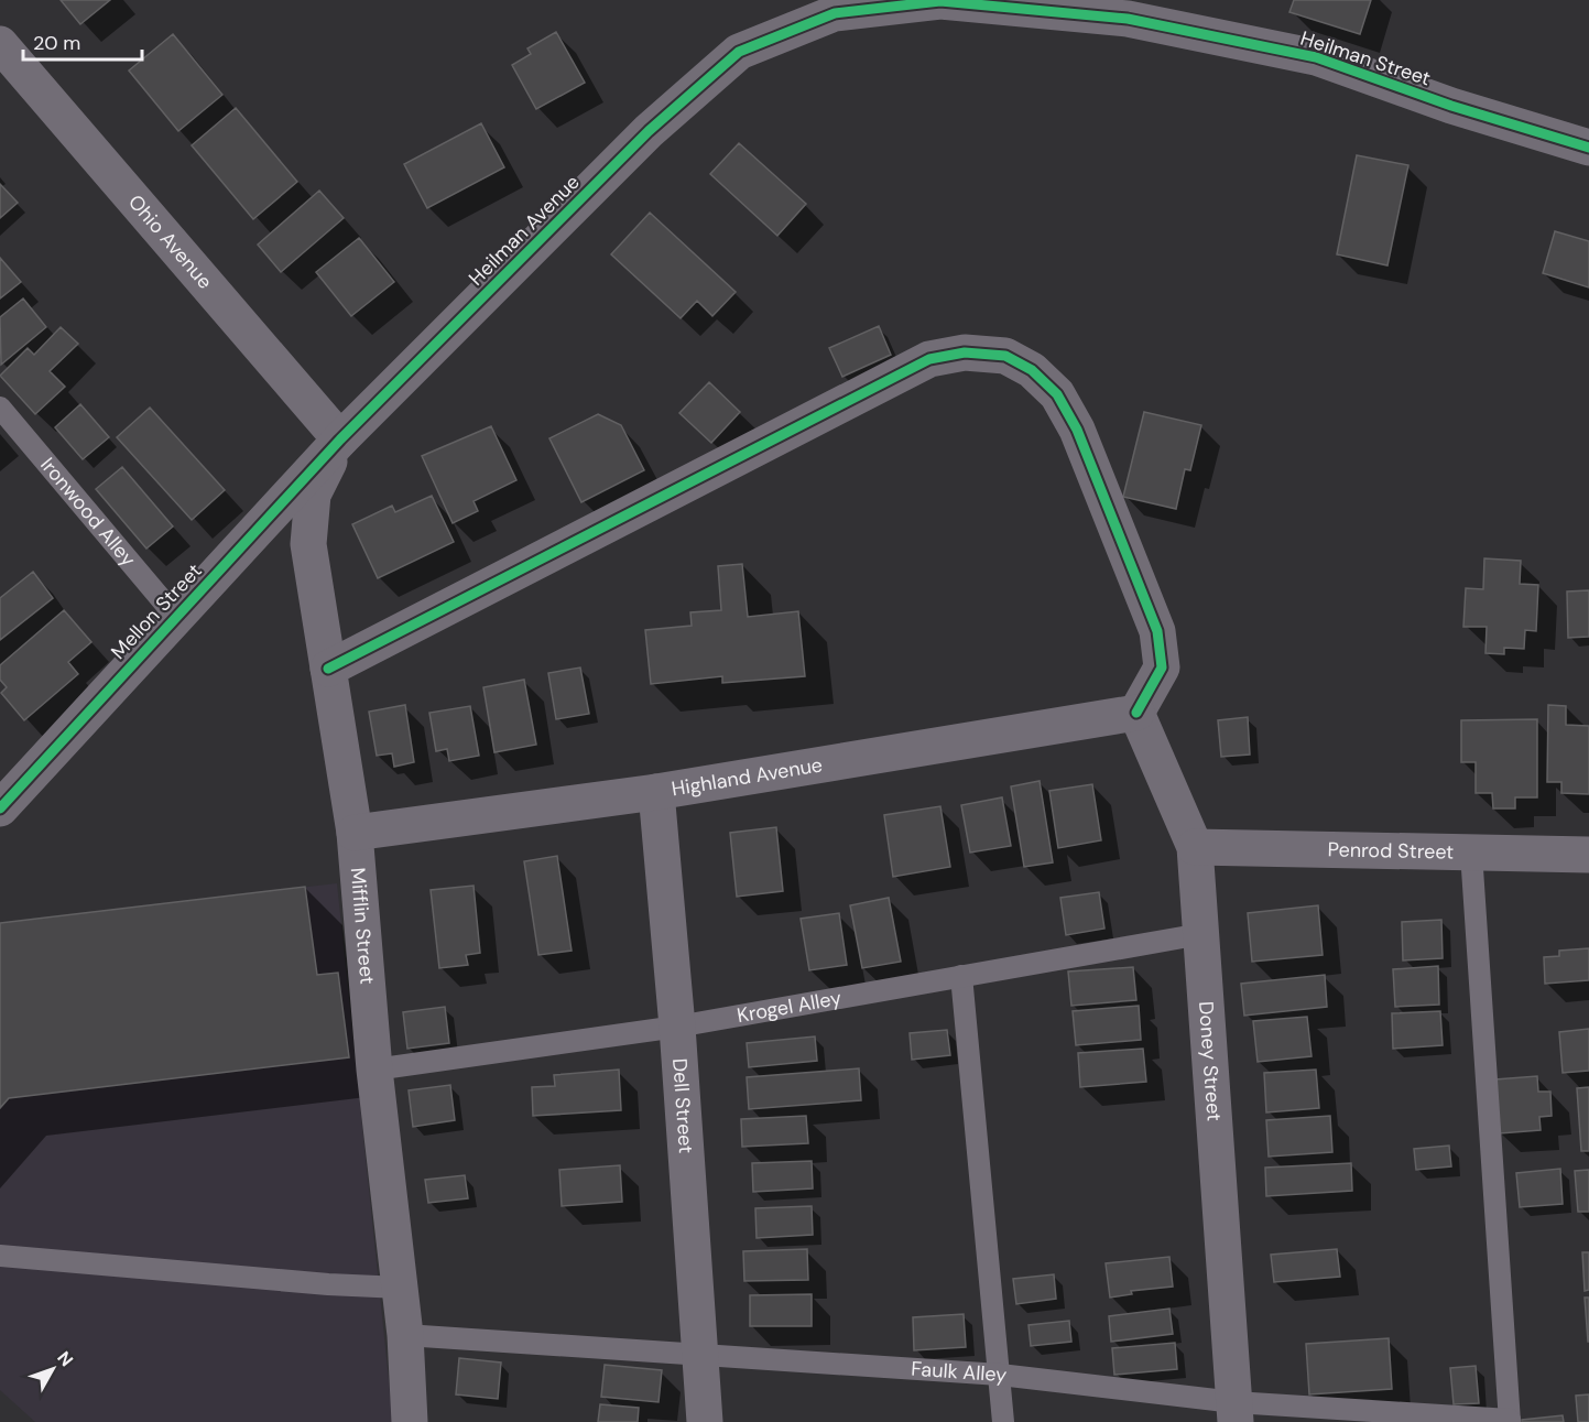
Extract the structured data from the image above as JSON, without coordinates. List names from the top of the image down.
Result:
{
  "streets": {
    "street": [
      "Heilman Street",
      "Heilman Avenue",
      "Ohio Avenue",
      "Mellon Street",
      "Highland Avenue",
      "Penrod Street",
      "Mifflin Street",
      "Doney Street",
      "Dell Street"
    ],
    "lane": ["Ironwood Alley", "Krogel Alley", "Faulk Alley"]
  },
  "crossings": [
    ["Heilman Street", "Heilman Avenue"],
    ["Heilman Avenue", "Ohio Avenue"],
    ["Heilman Avenue", "Mellon Street"],
    ["Heilman Avenue", "Mifflin Street"],
    ["Ohio Avenue", "Mellon Street"],
    ["Ohio Avenue", "Mifflin Street"],
    ["Ironwood Alley", "Mellon Street"],
    ["Mellon Street", "Mifflin Street"],
    ["Highland Avenue", "Mifflin Street"],
    ["Highland Avenue", "Doney Street"],
    ["Highland Avenue", "Dell Street"],
    ["Penrod Street", "Doney Street"],
    ["Mifflin Street", "Krogel Alley"],
    ["Mifflin Street", "Faulk Alley"],
    ["Krogel Alley", "Doney Street"],
    ["Krogel Alley", "Dell Street"],
    ["Doney Street", "Faulk Alley"],
    ["Dell Street", "Faulk Alley"]
  ],
  "scale_bar": "20 m",
  "north": "top right"
}
